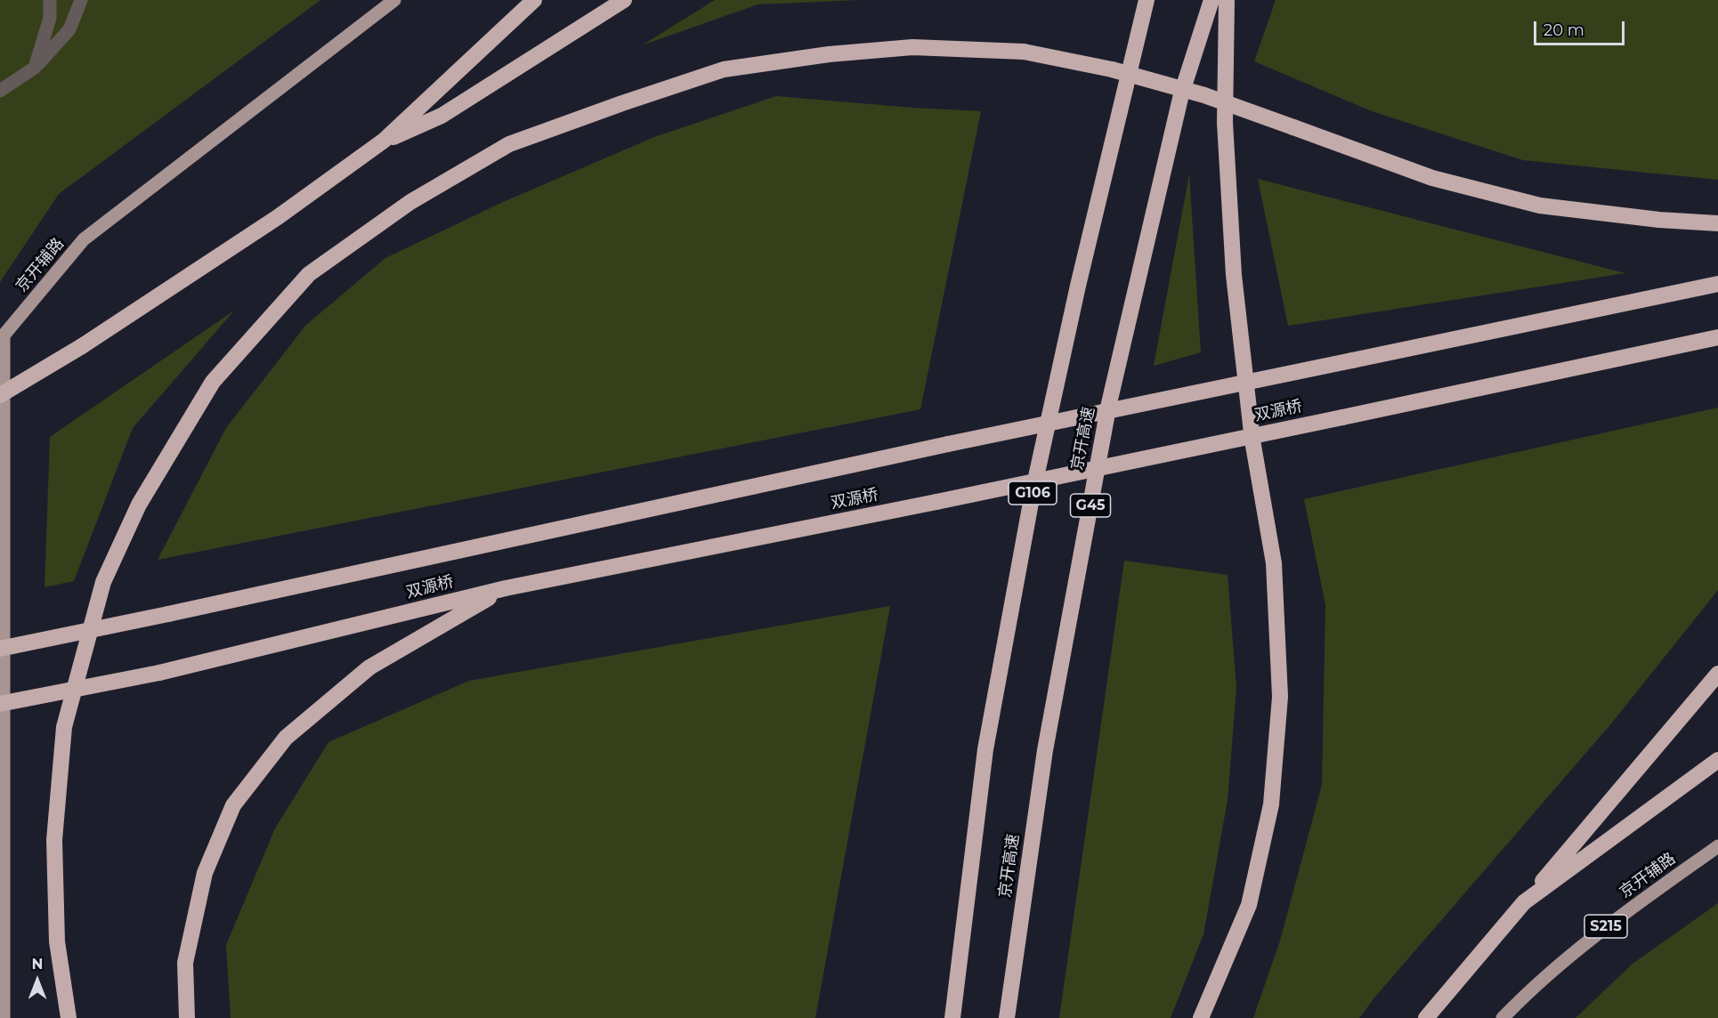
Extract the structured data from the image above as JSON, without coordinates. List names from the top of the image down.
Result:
{
  "streets": {
    "highway": [
      "双源桥",
      "京开高速",
      "G106",
      "G45"
    ],
    "main road": ["京开辅路", "S215"]
  },
  "scale_bar": "20 m",
  "north": "top"
}
